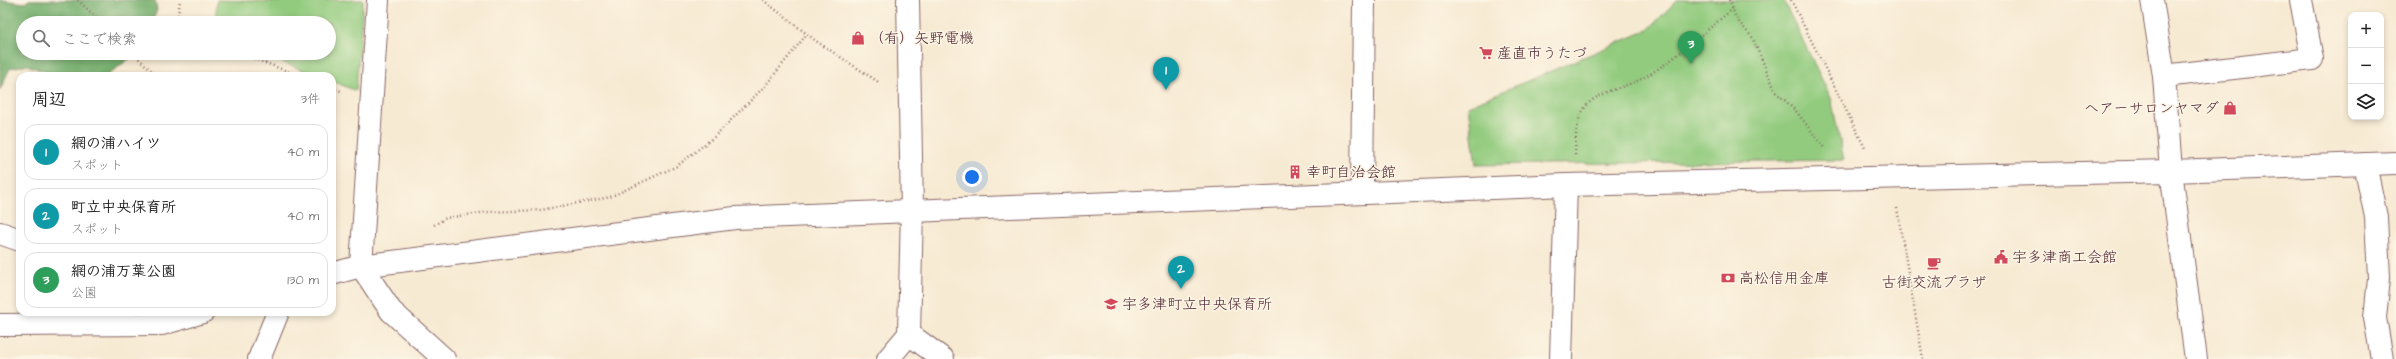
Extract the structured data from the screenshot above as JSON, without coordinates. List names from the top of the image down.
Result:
{
  "places": {
    "shop": ["（有）矢野電機", "ヘアーサロンヤマダ"],
    "supermarket": ["産直市うたづ"],
    "building": ["幸町自治会館"],
    "public building": ["宇多津商工会館"],
    "cafe": ["古街交流プラザ"],
    "bank": ["高松信用金庫"],
    "school or university": ["宇多津町立中央保育所"]
  },
  "page": {
    "map_buttons": ["+", "−"],
    "search": "ここで検索",
    "pins": ["3", "1", "2"],
    "heading": ["周辺", "3件"],
    "list": [
      {
        "mark": "1",
        "name": "網の浦ハイツ",
        "note": "スポット",
        "value": "40 m"
      },
      {
        "mark": "2",
        "name": "町立中央保育所",
        "note": "スポット",
        "value": "40 m"
      },
      {
        "mark": "3",
        "name": "網の浦万葉公園",
        "note": "公園",
        "value": "130 m"
      }
    ]
  }
}
